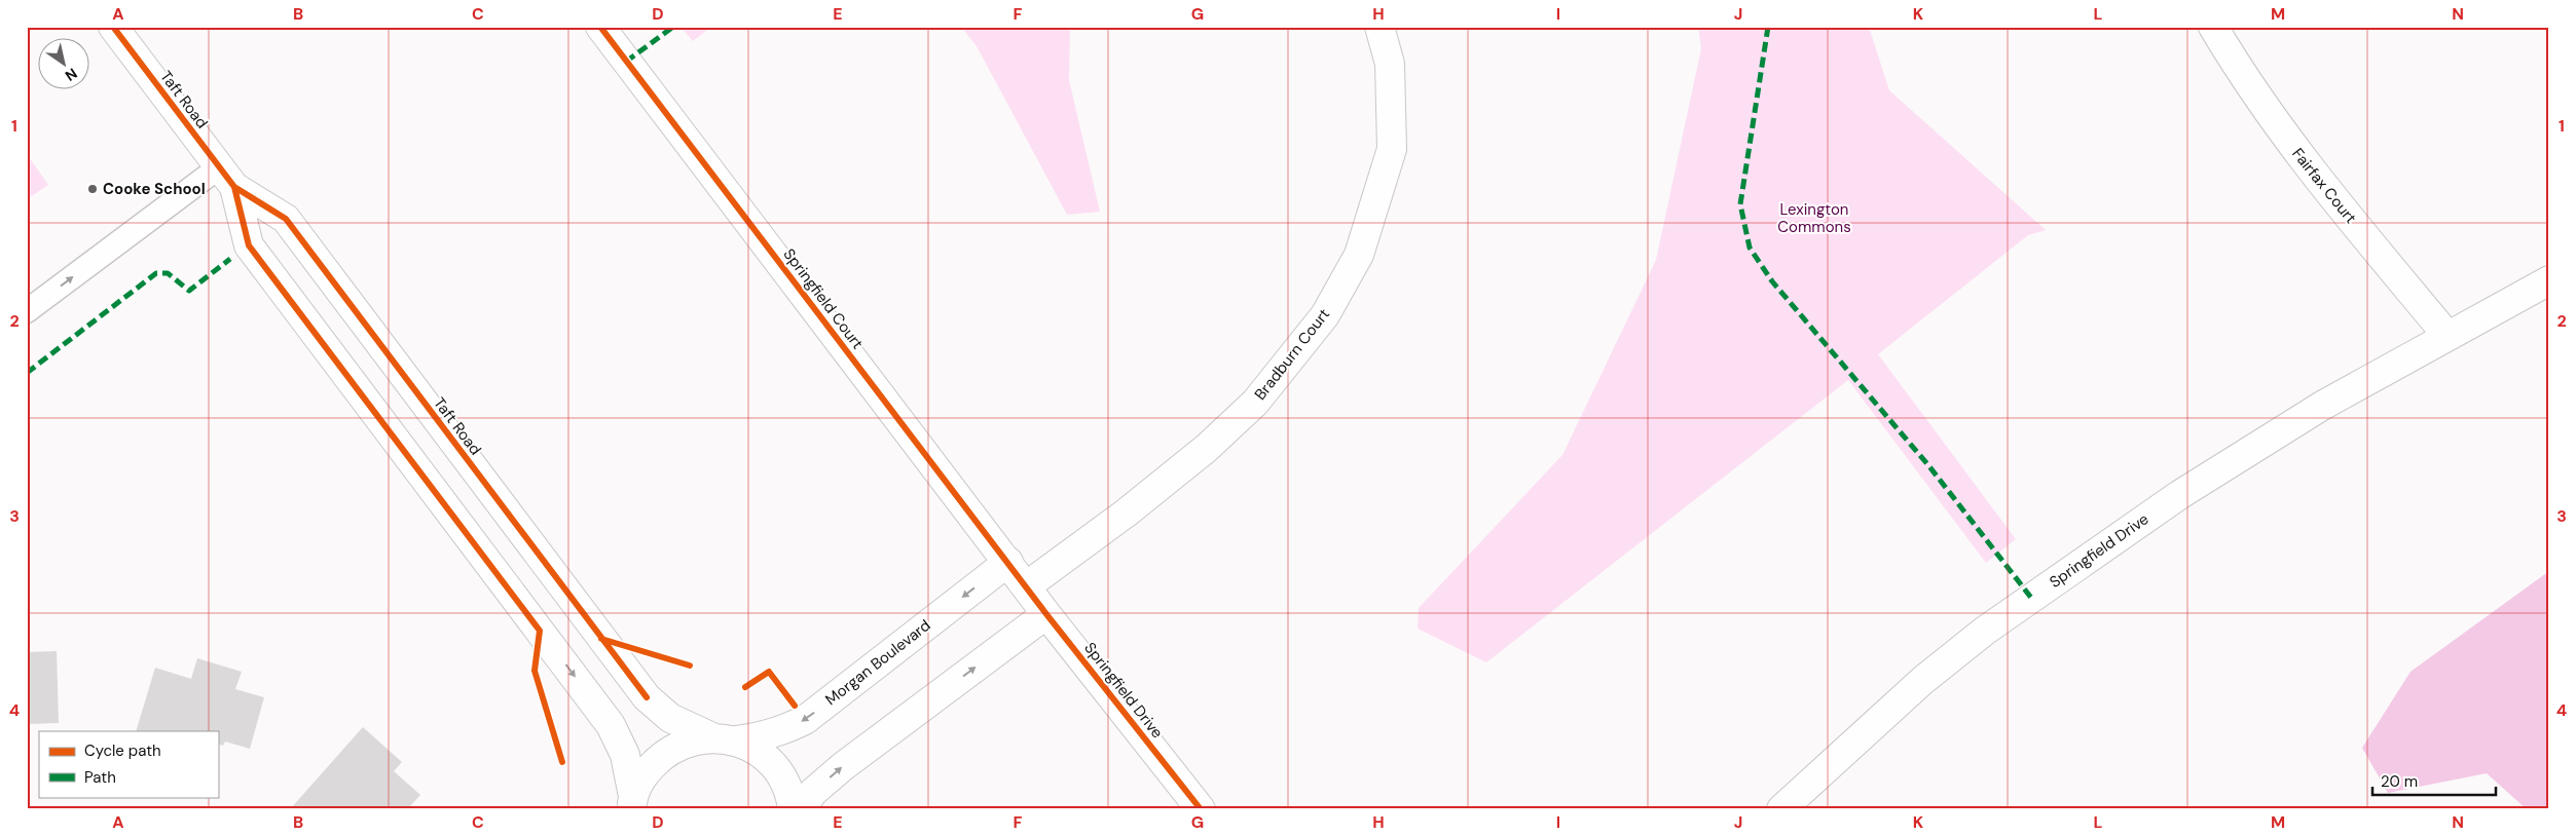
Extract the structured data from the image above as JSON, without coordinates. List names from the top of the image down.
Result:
{
  "streets": {
    "street": [
      "Taft Road",
      "Fairfax Court",
      "Springfield Court",
      "Bradburn Court",
      "Springfield Drive",
      "Morgan Boulevard"
    ]
  },
  "crossings": [
    ["Taft Road", "Morgan Boulevard"],
    ["Fairfax Court", "Springfield Drive"],
    ["Springfield Court", "Bradburn Court"],
    ["Springfield Court", "Springfield Drive"],
    ["Springfield Court", "Morgan Boulevard"],
    ["Bradburn Court", "Springfield Drive"]
  ],
  "parks": ["Lexington Commons"],
  "places": ["Cooke School"],
  "legend": ["Cycle path", "Path"],
  "scale_bar": "20 m",
  "north": "bottom right",
  "grid": {
    "columns": [
      "A",
      "B",
      "C",
      "D",
      "E",
      "F",
      "G",
      "H",
      "I",
      "J",
      "K",
      "L",
      "M",
      "N"
    ],
    "rows": [
      "1",
      "2",
      "3",
      "4"
    ]
  }
}
